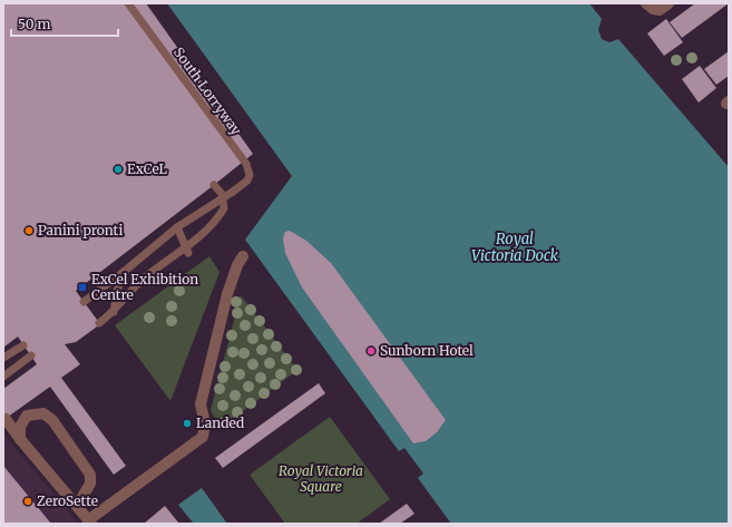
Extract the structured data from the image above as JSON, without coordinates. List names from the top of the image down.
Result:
{
  "streets": {
    "lane": ["South Lorryway"]
  },
  "water": ["Royal Victoria Dock"],
  "parks": ["Royal Victoria Square"],
  "places": {
    "other": [
      "ExCeL",
      "Panini pronti",
      "Sunborn Hotel",
      "Landed",
      "ZeroSette"
    ],
    "transit": ["ExCel Exhibition Centre"]
  },
  "scale_bar": "50 m"
}
